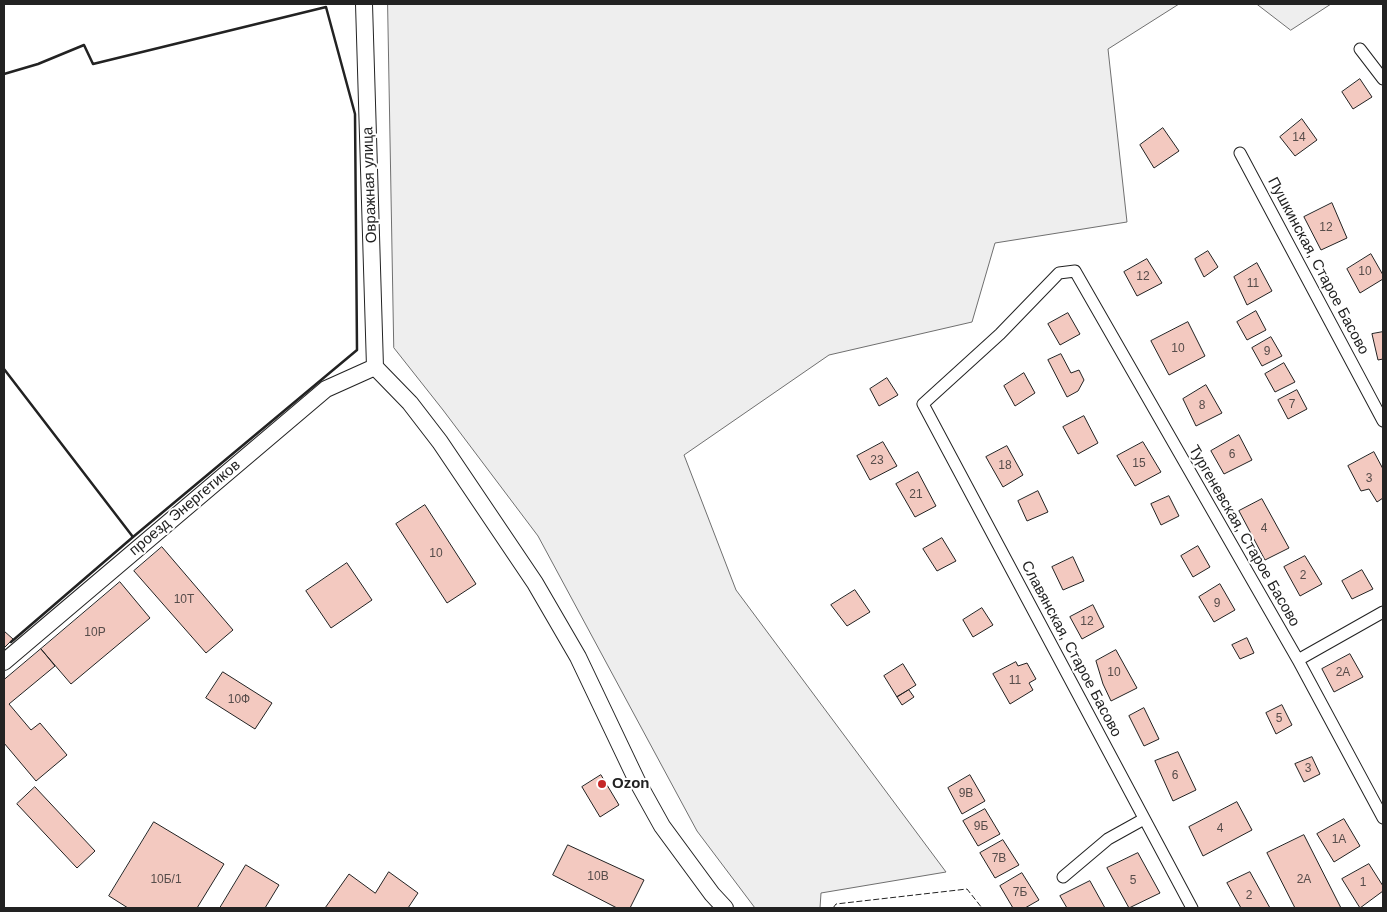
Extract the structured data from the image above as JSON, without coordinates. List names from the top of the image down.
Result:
{
  "streets": {
    "street": [
      "Овражная улица",
      "Пушкинская, Старое Басово",
      "проезд Энергетиков",
      "Тургеневская, Старое Басово",
      "Славянская, Старое Басово"
    ]
  },
  "crossings": [
    ["Овражная улица", "проезд Энергетиков"],
    ["Тургеневская, Старое Басово", "Славянская, Старое Басово"]
  ],
  "places": ["Ozon"],
  "house_numbers": [
    "14",
    "12",
    "10",
    "12",
    "11",
    "10",
    "9",
    "7",
    "8",
    "6",
    "23",
    "15",
    "18",
    "3",
    "21",
    "4",
    "10",
    "2",
    "10Т",
    "9",
    "12",
    "10Р",
    "10",
    "2А",
    "11",
    "10Ф",
    "5",
    "3",
    "6",
    "9В",
    "9Б",
    "4",
    "1А",
    "7В",
    "10В",
    "10Б/1",
    "2А",
    "5",
    "1",
    "7Б",
    "2"
  ]
}
